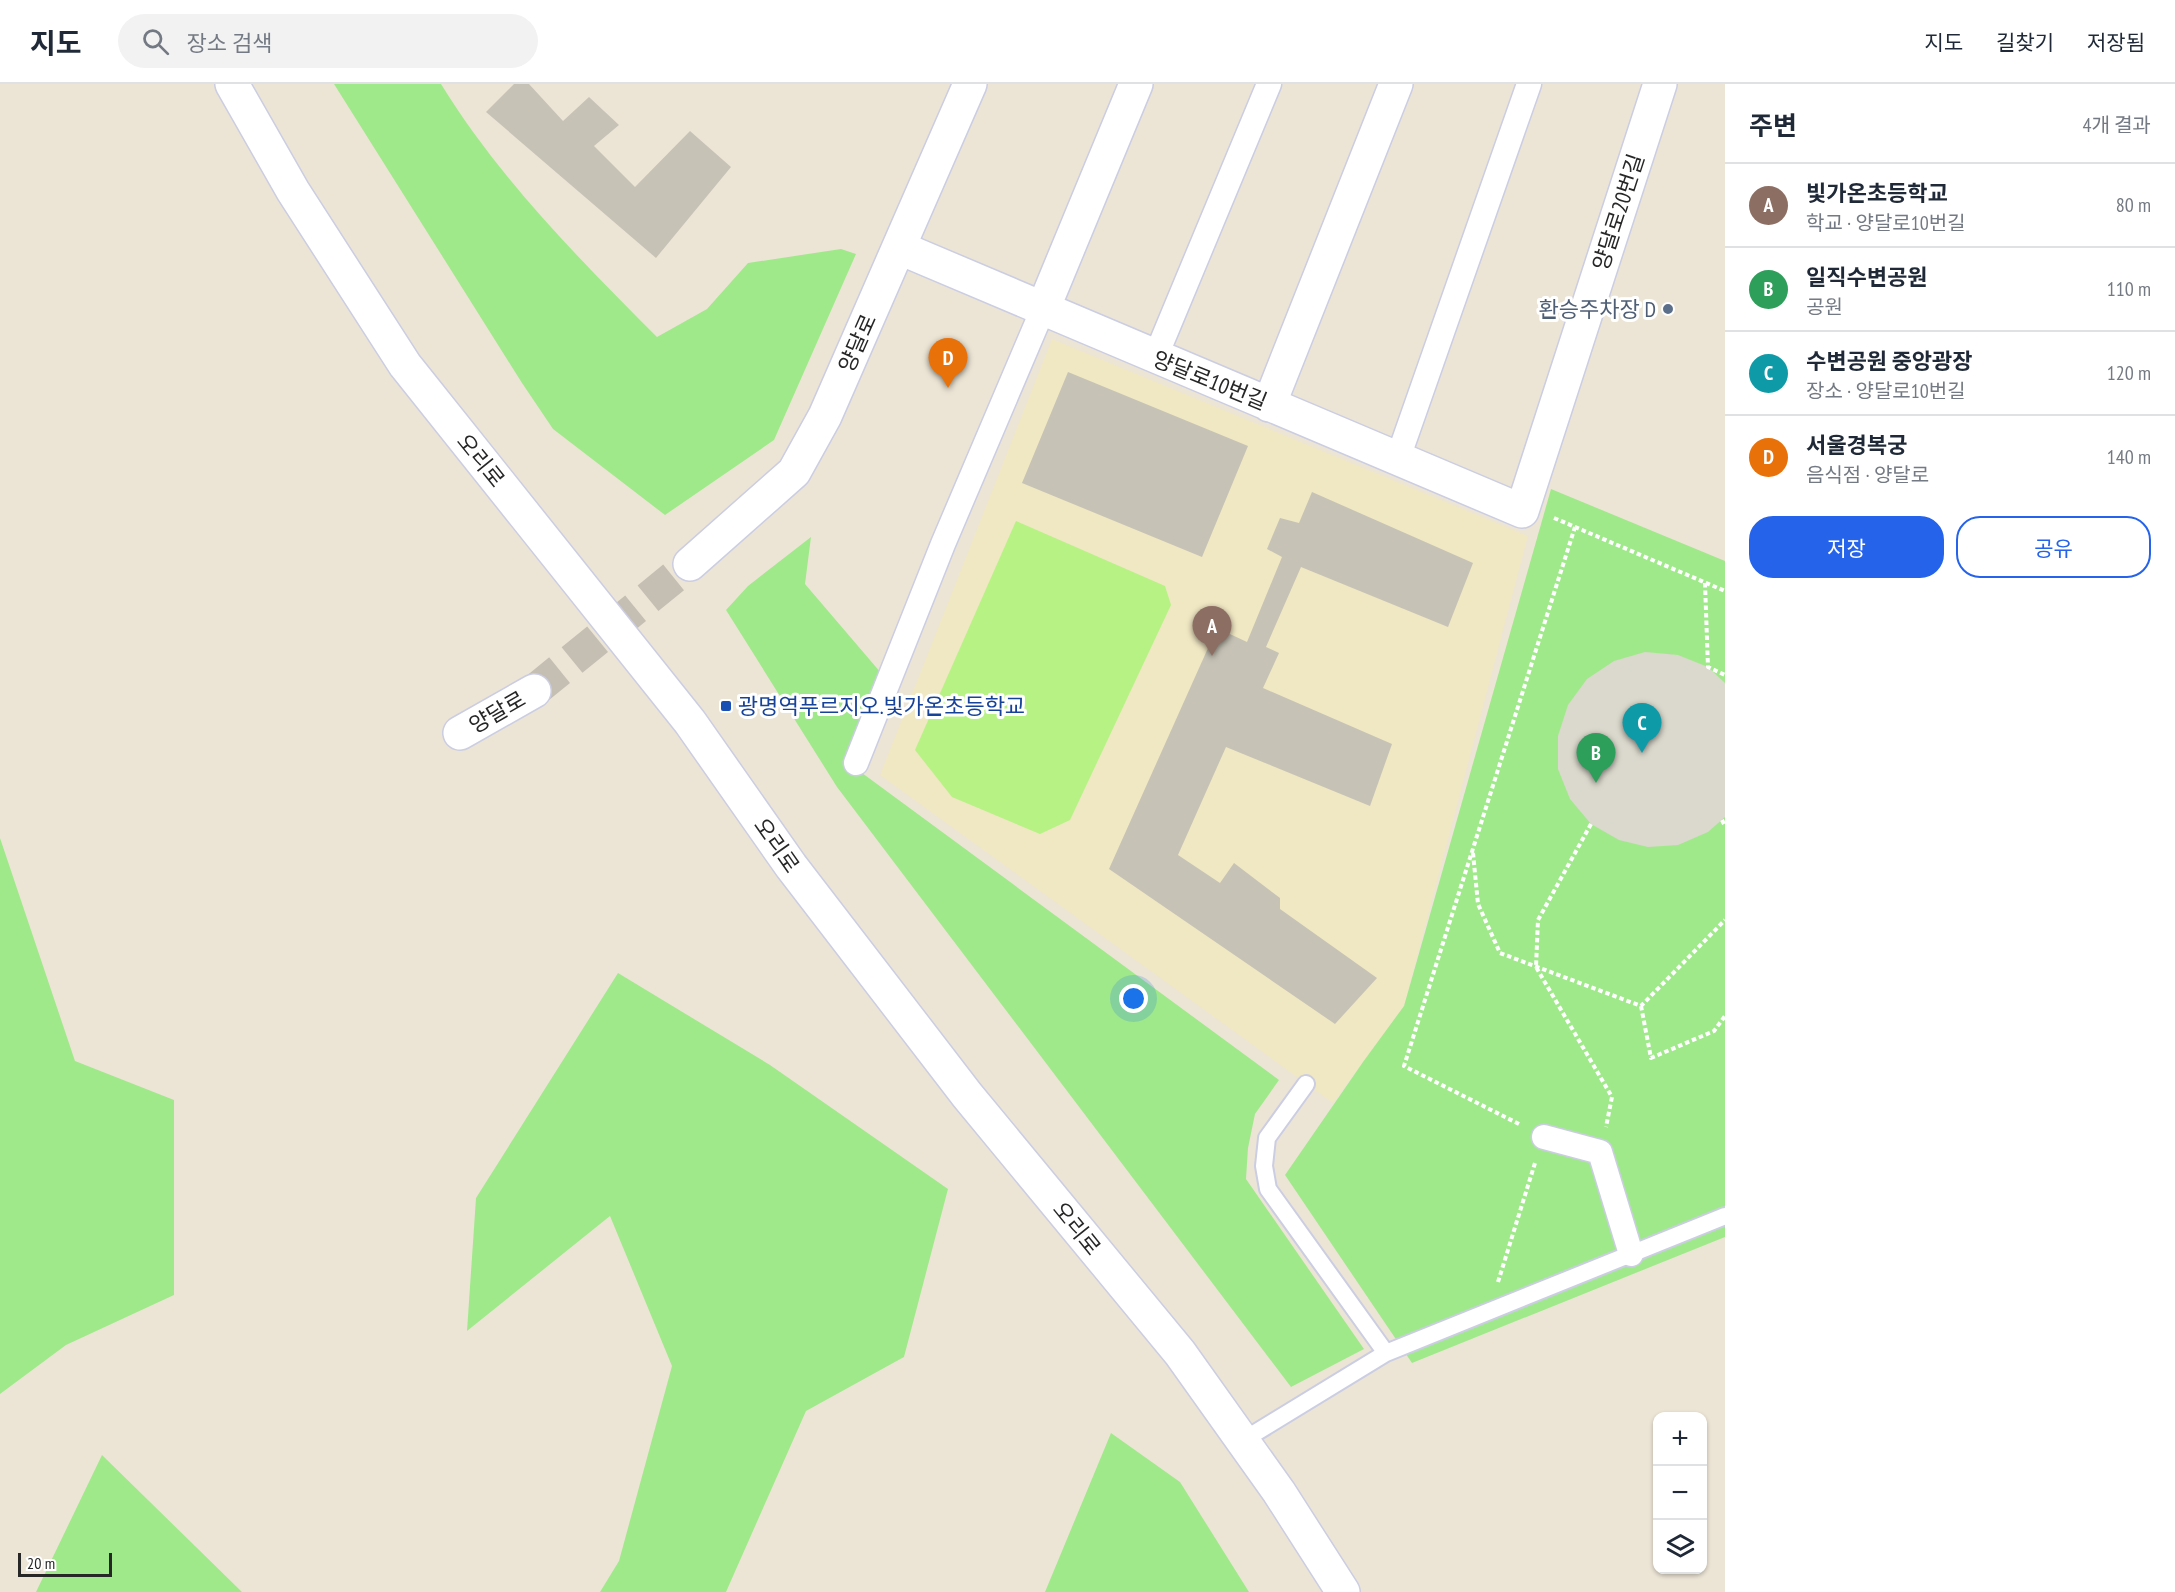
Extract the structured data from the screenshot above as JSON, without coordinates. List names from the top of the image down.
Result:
{
  "streets": {
    "street": [
      "양달로20번길",
      "양달로",
      "양달로10번길",
      "오리로"
    ]
  },
  "crossings": [
    ["양달로20번길", "양달로10번길"],
    ["양달로", "양달로10번길"]
  ],
  "places": {
    "other": ["환승주차장 D"],
    "transit": ["광명역푸르지오.빛가온초등학교"]
  },
  "scale_bar": "20 m",
  "page": {
    "header": "지도",
    "search": "장소 검색",
    "nav": ["지도", "길찾기", "저장됨"],
    "heading": ["주변", "4개 결과"],
    "list": [
      {
        "mark": "A",
        "name": "빛가온초등학교",
        "note": "학교 · 양달로10번길",
        "value": "80 m"
      },
      {
        "mark": "B",
        "name": "일직수변공원",
        "note": "공원",
        "value": "110 m"
      },
      {
        "mark": "C",
        "name": "수변공원 중앙광장",
        "note": "장소 · 양달로10번길",
        "value": "120 m"
      },
      {
        "mark": "D",
        "name": "서울경복궁",
        "note": "음식점 · 양달로",
        "value": "140 m"
      }
    ],
    "pins": [
      "D",
      "A",
      "C",
      "B"
    ],
    "buttons": ["저장", "공유"],
    "map_buttons": ["+", "−"],
    "scale": "20 m"
  }
}
